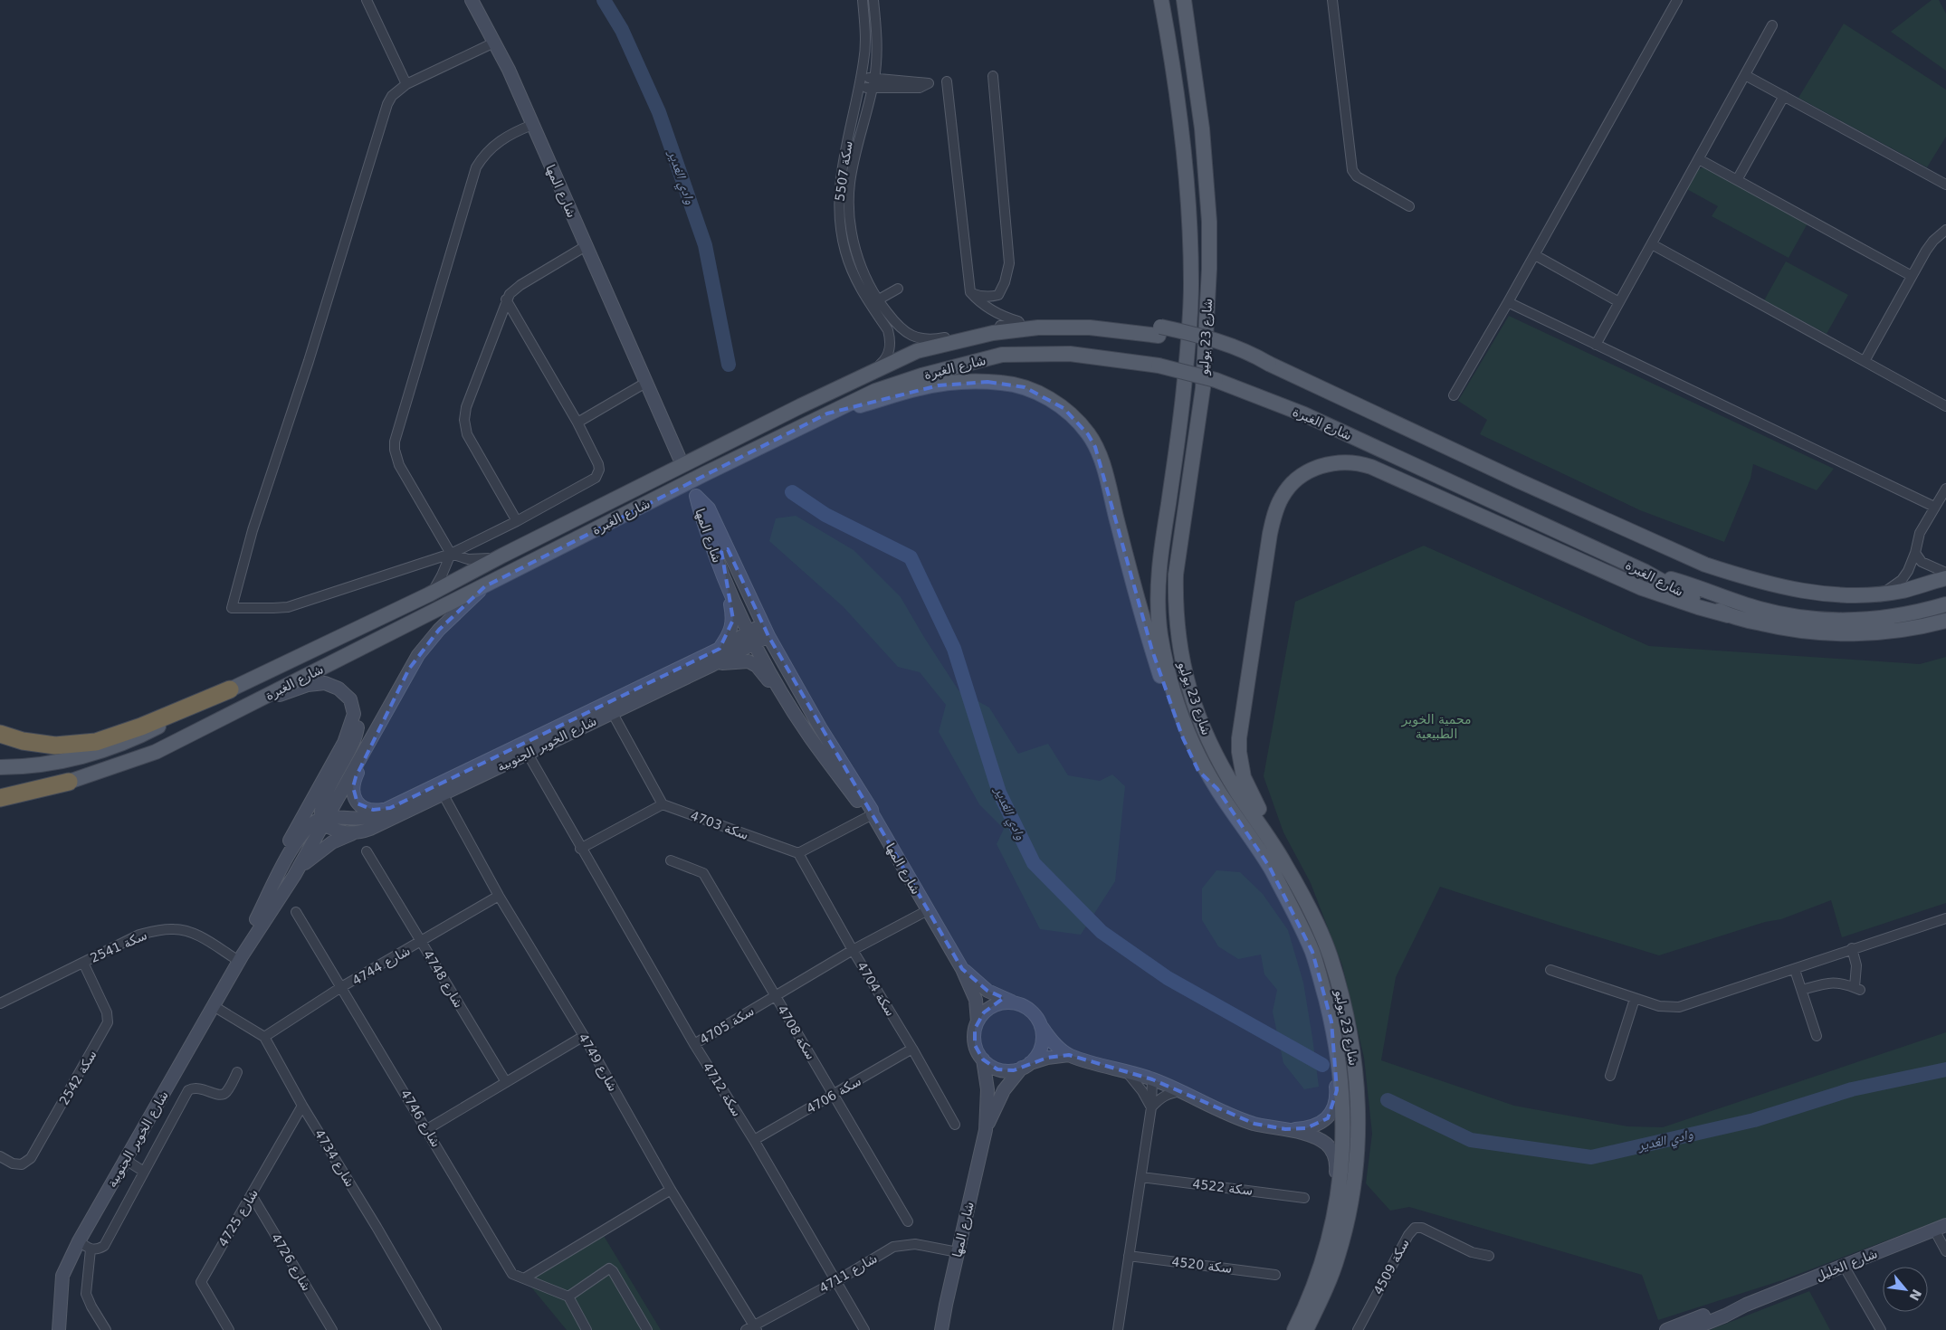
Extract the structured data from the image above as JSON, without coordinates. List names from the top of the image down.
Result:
{
  "streets": {
    "main road": ["شارع 23 يوليو", "شارع الغبرة"],
    "street": [
      "سكة 5507",
      "شارع المها",
      "شارع الخوير الجنوبية",
      "4703 سكة",
      "سكة 2541",
      "4744 شارع",
      "4748 شارع",
      "سكة 4704",
      "4705 سكة",
      "سكة 4708",
      "4749 شارع",
      "سكة 2542",
      "سكة 4712",
      "4706 سكة",
      "4746 شارع",
      "4734 شارع",
      "سكة 4522",
      "4725 شارع",
      "4726 شارع",
      "سكة 4520",
      "شارع الخليل",
      "سكة 4509",
      "4711 شارع"
    ]
  },
  "crossings": [
    ["سكة 5507", "شارع الغبرة"],
    ["شارع المها", "شارع الخوير الجنوبية"],
    ["شارع المها", "4705 سكة"],
    ["شارع المها", "4711 شارع"],
    ["شارع الغبرة", "شارع الخوير الجنوبية"],
    ["شارع الخوير الجنوبية", "سكة 2541"],
    ["شارع الخوير الجنوبية", "4749 شارع"],
    ["شارع الخوير الجنوبية", "سكة 4712"],
    ["شارع الخوير الجنوبية", "4734 شارع"],
    ["4703 سكة", "سكة 4704"],
    ["سكة 2541", "سكة 2542"],
    ["4744 شارع", "4748 شارع"],
    ["4744 شارع", "4749 شارع"],
    ["4744 شارع", "4746 شارع"],
    ["4744 شارع", "4734 شارع"],
    ["سكة 4704", "4705 سكة"],
    ["سكة 4704", "4706 سكة"],
    ["4705 سكة", "سكة 4708"],
    ["4705 سكة", "سكة 4712"],
    ["سكة 4708", "4706 سكة"],
    ["4749 شارع", "4711 شارع"],
    ["سكة 4712", "4706 سكة"],
    ["سكة 4712", "4711 شارع"],
    ["4734 شارع", "4725 شارع"],
    ["4725 شارع", "4726 شارع"]
  ],
  "water": ["وادي الغدير"],
  "parks": ["محمية الخوير الطبيعية"],
  "north": "bottom right"
}
